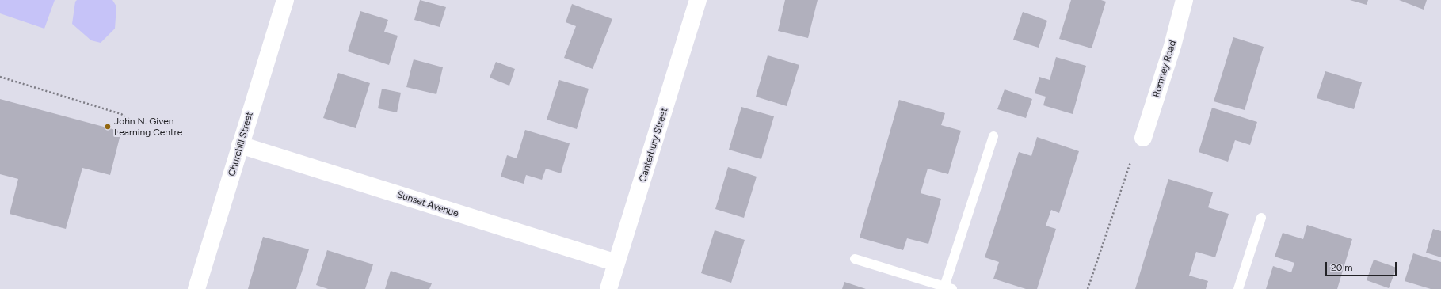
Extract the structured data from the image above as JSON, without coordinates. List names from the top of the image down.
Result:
{
  "streets": {
    "street": [
      "Romney Road",
      "Churchill Street",
      "Canterbury Street",
      "Sunset Avenue"
    ]
  },
  "crossings": [
    ["Churchill Street", "Sunset Avenue"],
    ["Canterbury Street", "Sunset Avenue"]
  ],
  "places": ["John N. Given Learning Centre"],
  "scale_bar": "20 m"
}
